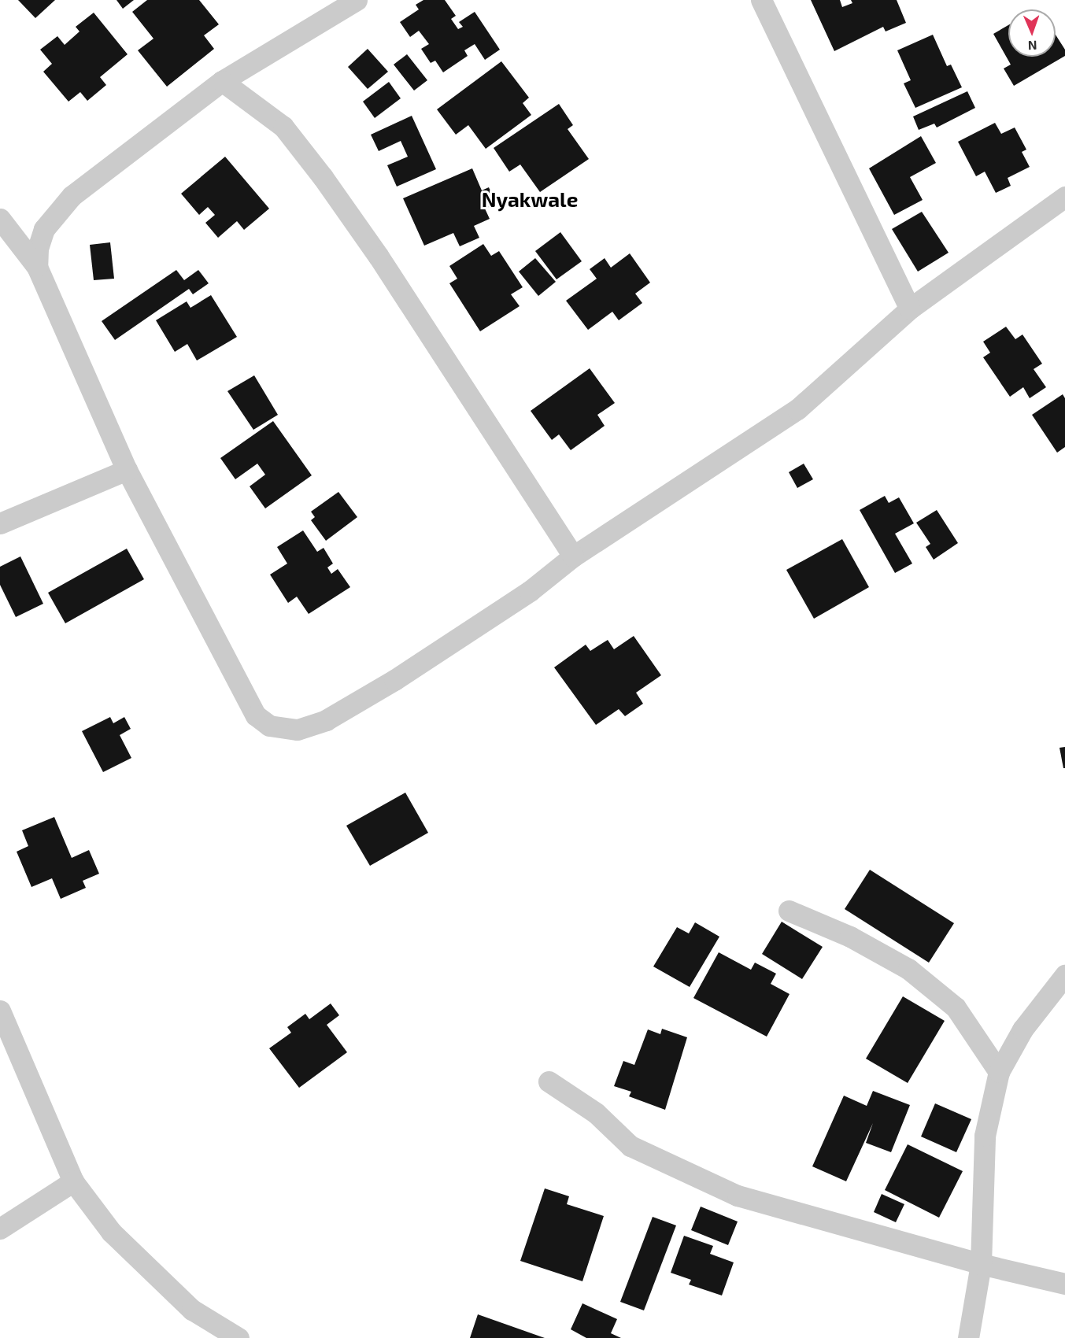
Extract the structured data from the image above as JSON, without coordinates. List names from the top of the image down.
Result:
{
  "districts": ["Nyakwale"],
  "north": "bottom"
}
